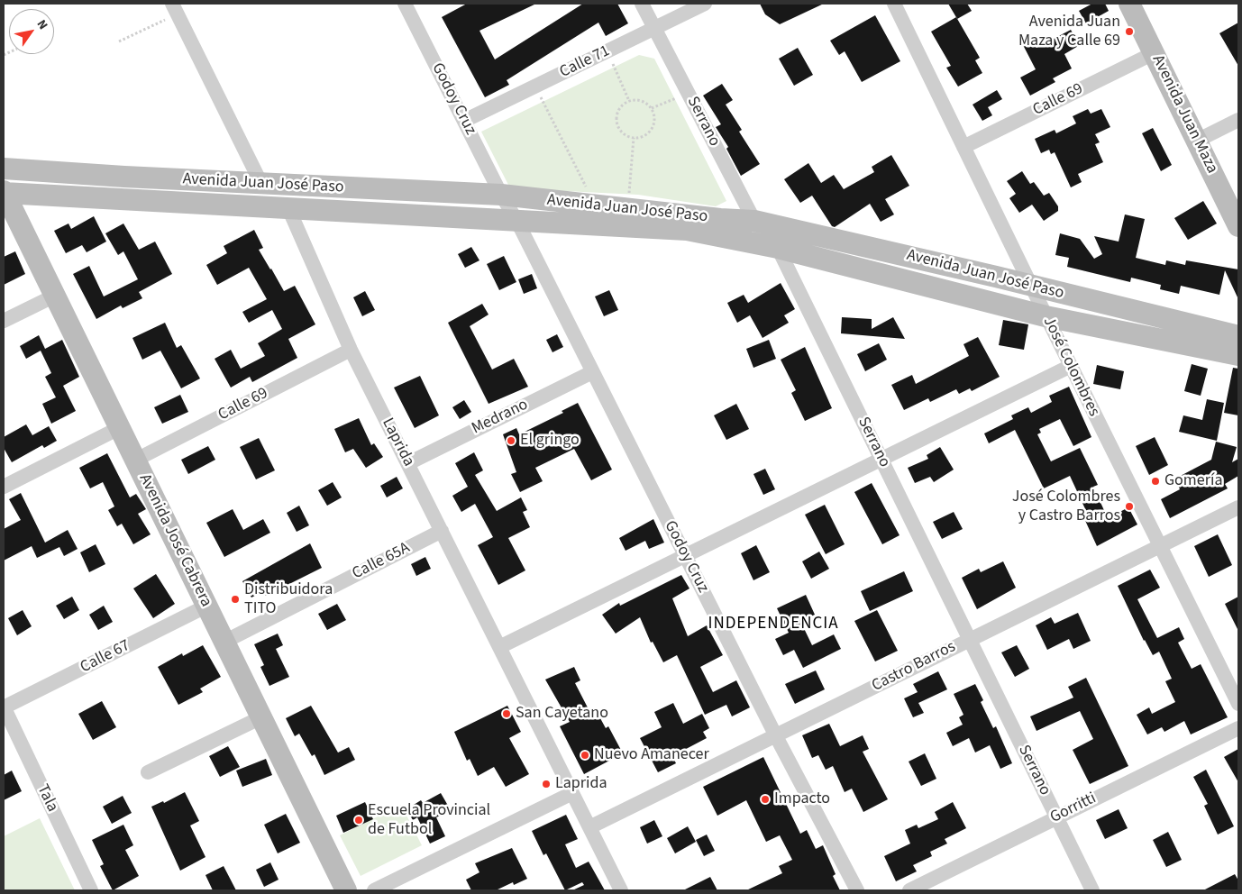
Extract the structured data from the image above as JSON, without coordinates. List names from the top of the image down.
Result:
{
  "streets": {
    "main road": ["Avenida Juan Maza", "Avenida Juan José Paso", "Avenida José Cabrera"],
    "street": [
      "Calle 71",
      "Godoy Cruz",
      "Calle 69",
      "Serrano",
      "José Colombres",
      "Medrano",
      "Laprida",
      "Calle 65A",
      "Calle 67",
      "Castro Barros",
      "Tala",
      "Gorritti"
    ]
  },
  "crossings": [
    ["Calle 71", "Godoy Cruz"],
    ["Calle 71", "Serrano"],
    ["Godoy Cruz", "Avenida Juan José Paso"],
    ["Godoy Cruz", "Medrano"],
    ["Godoy Cruz", "Castro Barros"],
    ["Calle 69", "Avenida Juan Maza"],
    ["Calle 69", "José Colombres"],
    ["Calle 69", "Laprida"],
    ["Calle 69", "Avenida José Cabrera"],
    ["Serrano", "Avenida Juan José Paso"],
    ["Serrano", "Castro Barros"],
    ["Serrano", "Gorritti"],
    ["Avenida Juan José Paso", "José Colombres"],
    ["Avenida Juan José Paso", "Laprida"],
    ["Avenida Juan José Paso", "Avenida José Cabrera"],
    ["José Colombres", "Castro Barros"],
    ["Medrano", "Laprida"],
    ["Laprida", "Calle 65A"],
    ["Laprida", "Castro Barros"],
    ["Avenida José Cabrera", "Calle 65A"],
    ["Avenida José Cabrera", "Calle 67"],
    ["Calle 67", "Tala"]
  ],
  "districts": ["INDEPENDENCIA"],
  "places": [
    "Avenida Juan Maza y Calle 69",
    "El gringo",
    "Gomería",
    "José Colombres y Castro Barros",
    "Distribuidora TITO",
    "San Cayetano",
    "Nuevo Amanecer",
    "Laprida",
    "Impacto",
    "Escuela Provincial de Futbol"
  ],
  "north": "top right"
}
